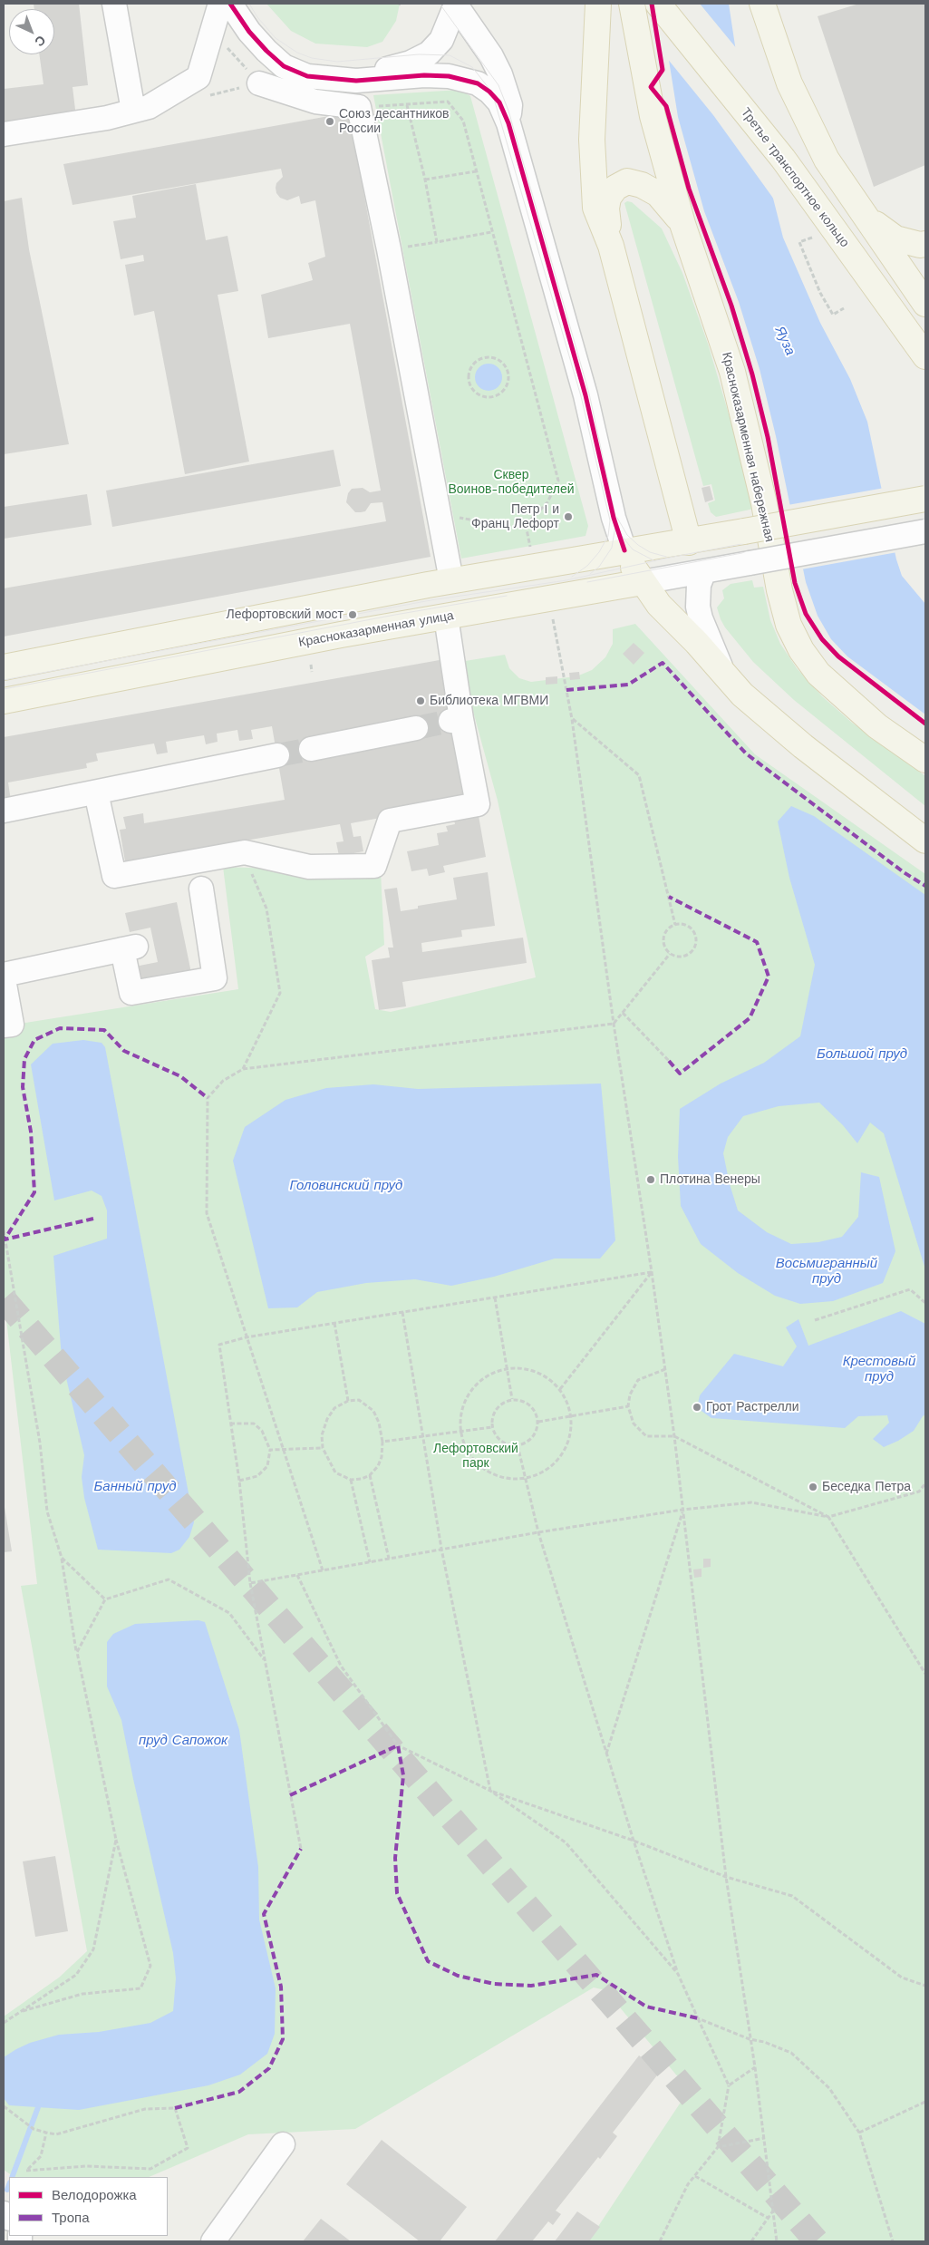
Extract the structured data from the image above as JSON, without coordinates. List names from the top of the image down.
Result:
{
  "streets": {
    "main road": ["Третье транспортное кольцо", "Красноказарменная набережная", "Красноказарменная улица"]
  },
  "water": [
    "Яуза",
    "Большой пруд",
    "Головинский пруд",
    "Восьмигранный пруд",
    "Крестовый пруд",
    "Банный пруд",
    "пруд Сапожок"
  ],
  "parks": ["Сквер Воинов-победителей", "Лефортовский парк"],
  "places": [
    "Союз десантников России",
    "Петр I и Франц Лефорт",
    "Лефортовский мост",
    "Библиотека МГВМИ",
    "Плотина Венеры",
    "Грот Растрелли",
    "Беседка Петра"
  ],
  "legend": ["Велодорожка", "Тропа"],
  "north": "bottom right"
}
